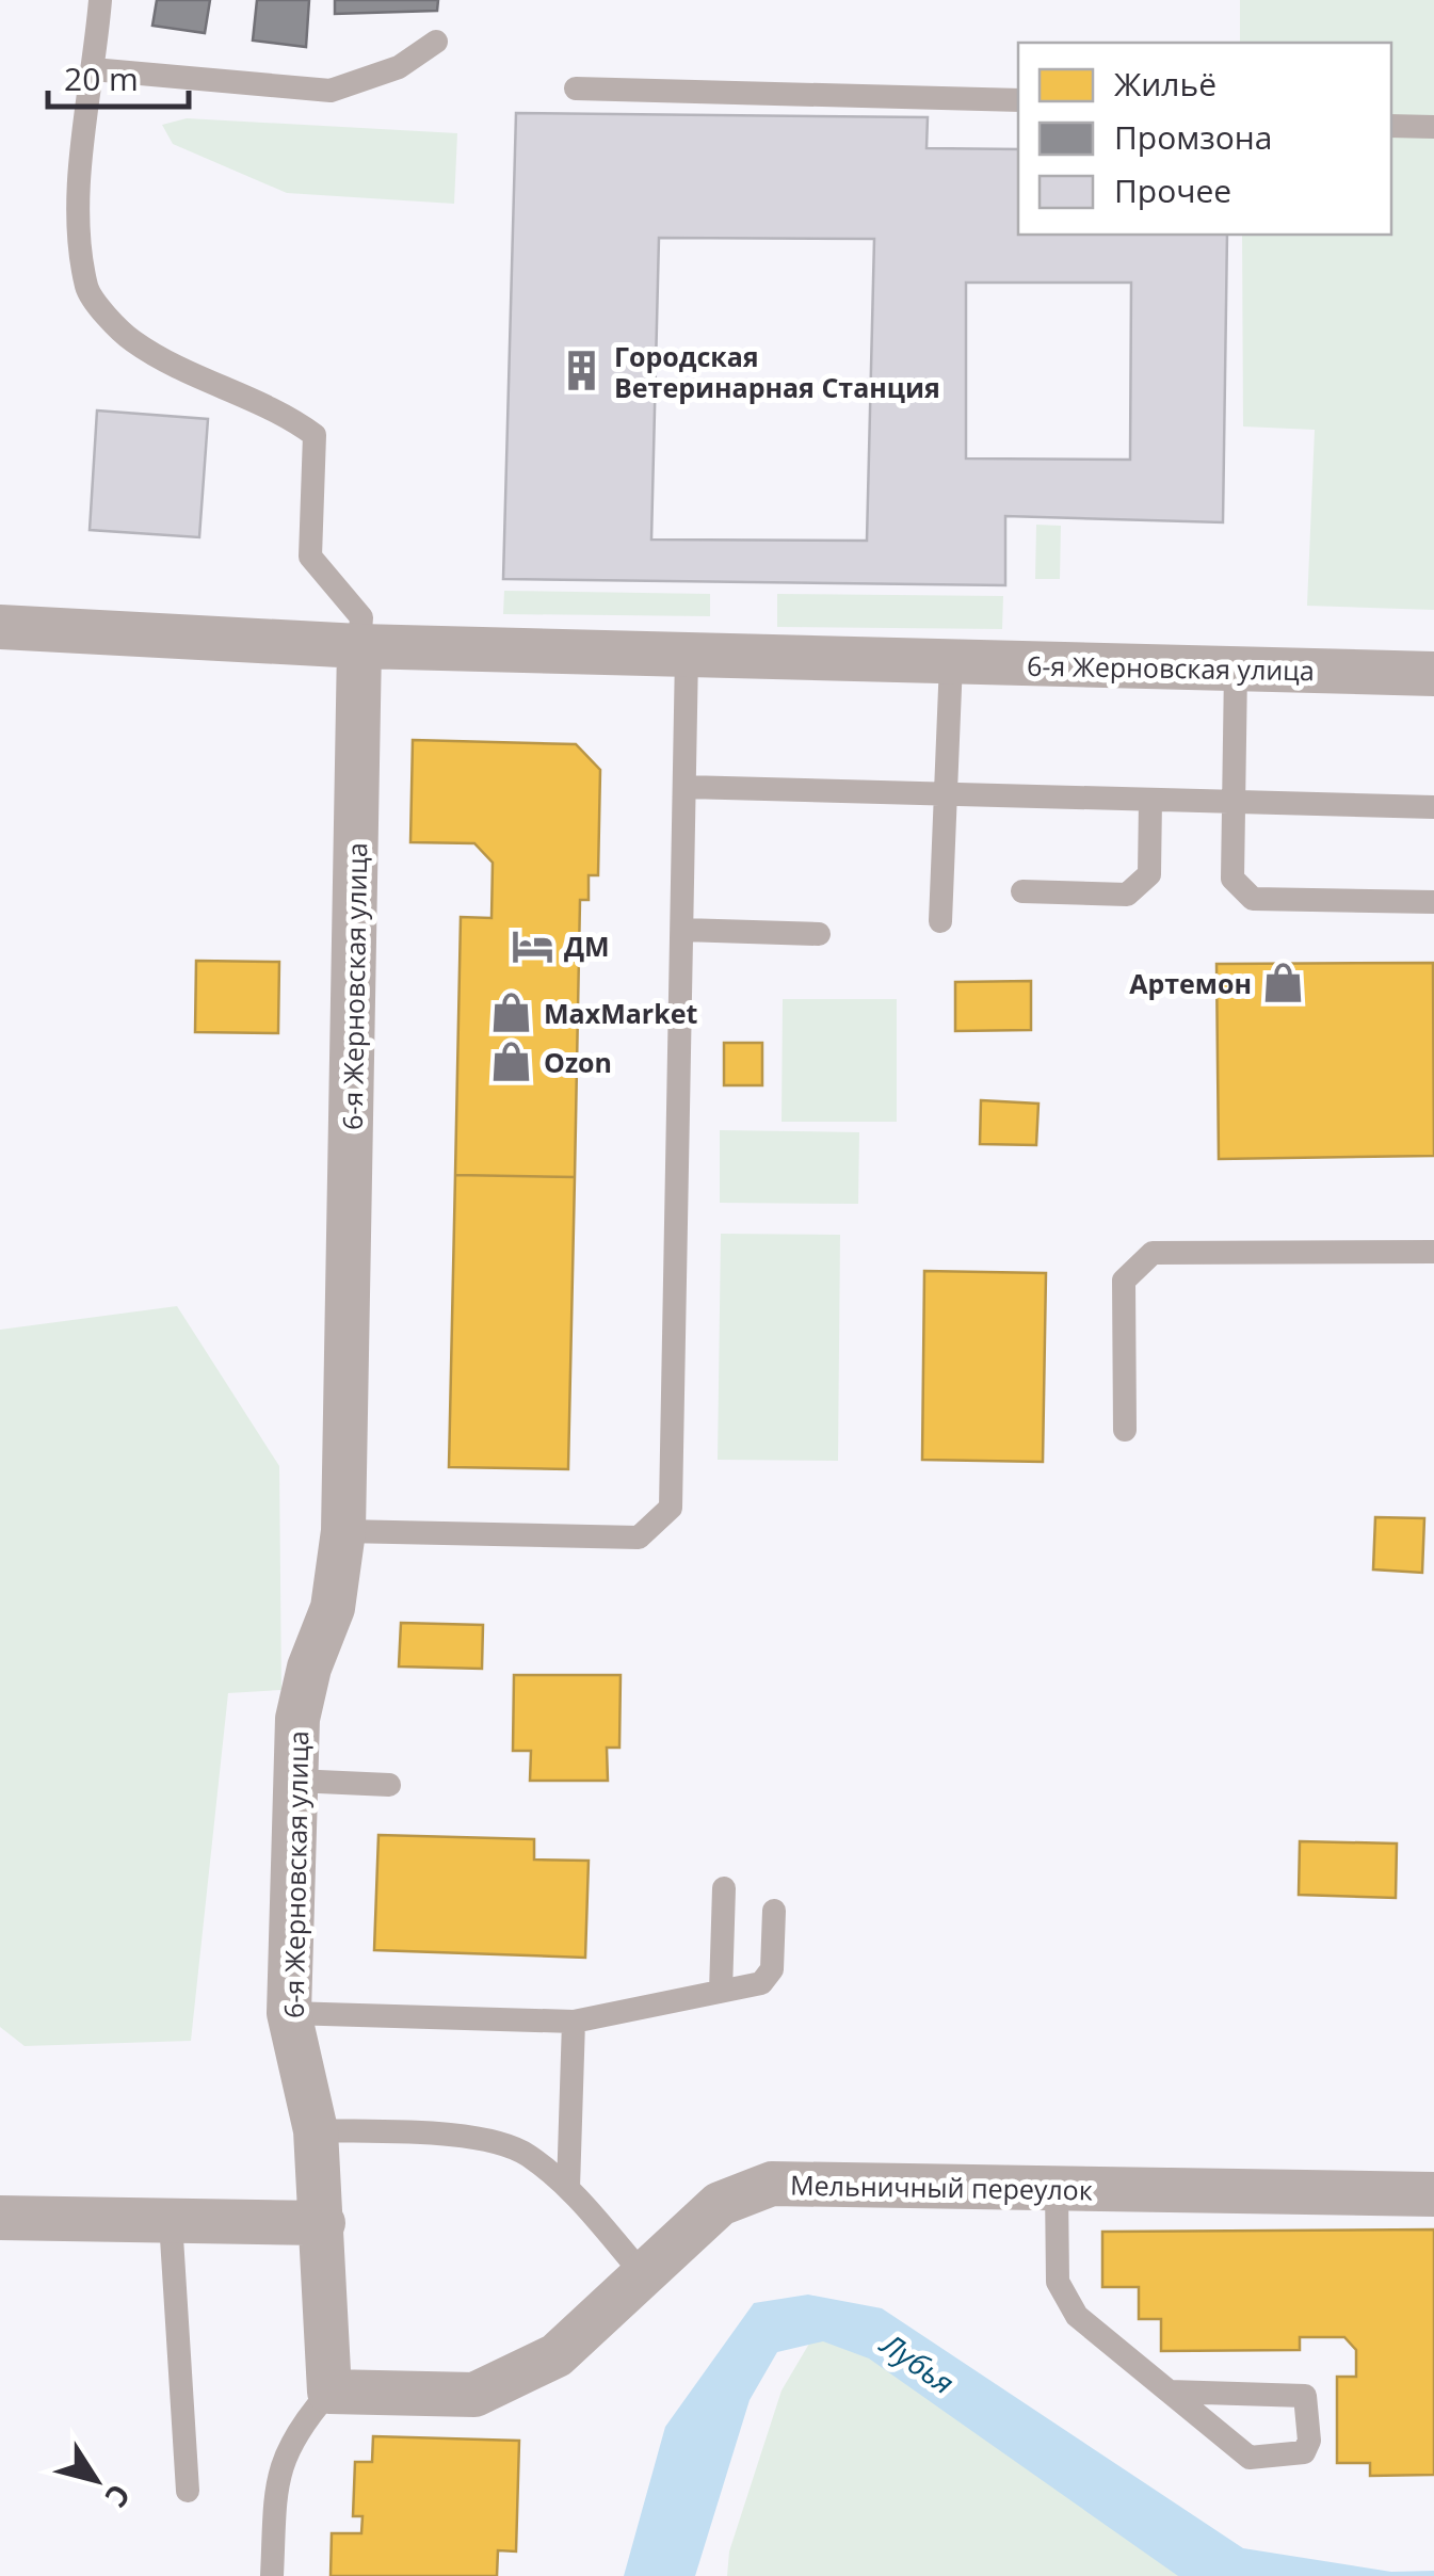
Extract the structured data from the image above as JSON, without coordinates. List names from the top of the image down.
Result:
{
  "streets": {
    "street": ["6-я Жерновская улица", "Мельничный переулок"]
  },
  "crossings": [
    ["6-я Жерновская улица", "Мельничный переулок"]
  ],
  "water": ["Лубья"],
  "places": {
    "building": ["Городская Ветеринарная Станция"],
    "hotel": ["ДМ"],
    "shop": ["Артемон", "MaxMarket", "Ozon"]
  },
  "legend": ["Жильё", "Промзона", "Прочее"],
  "scale_bar": "20 m",
  "north": "bottom right"
}
